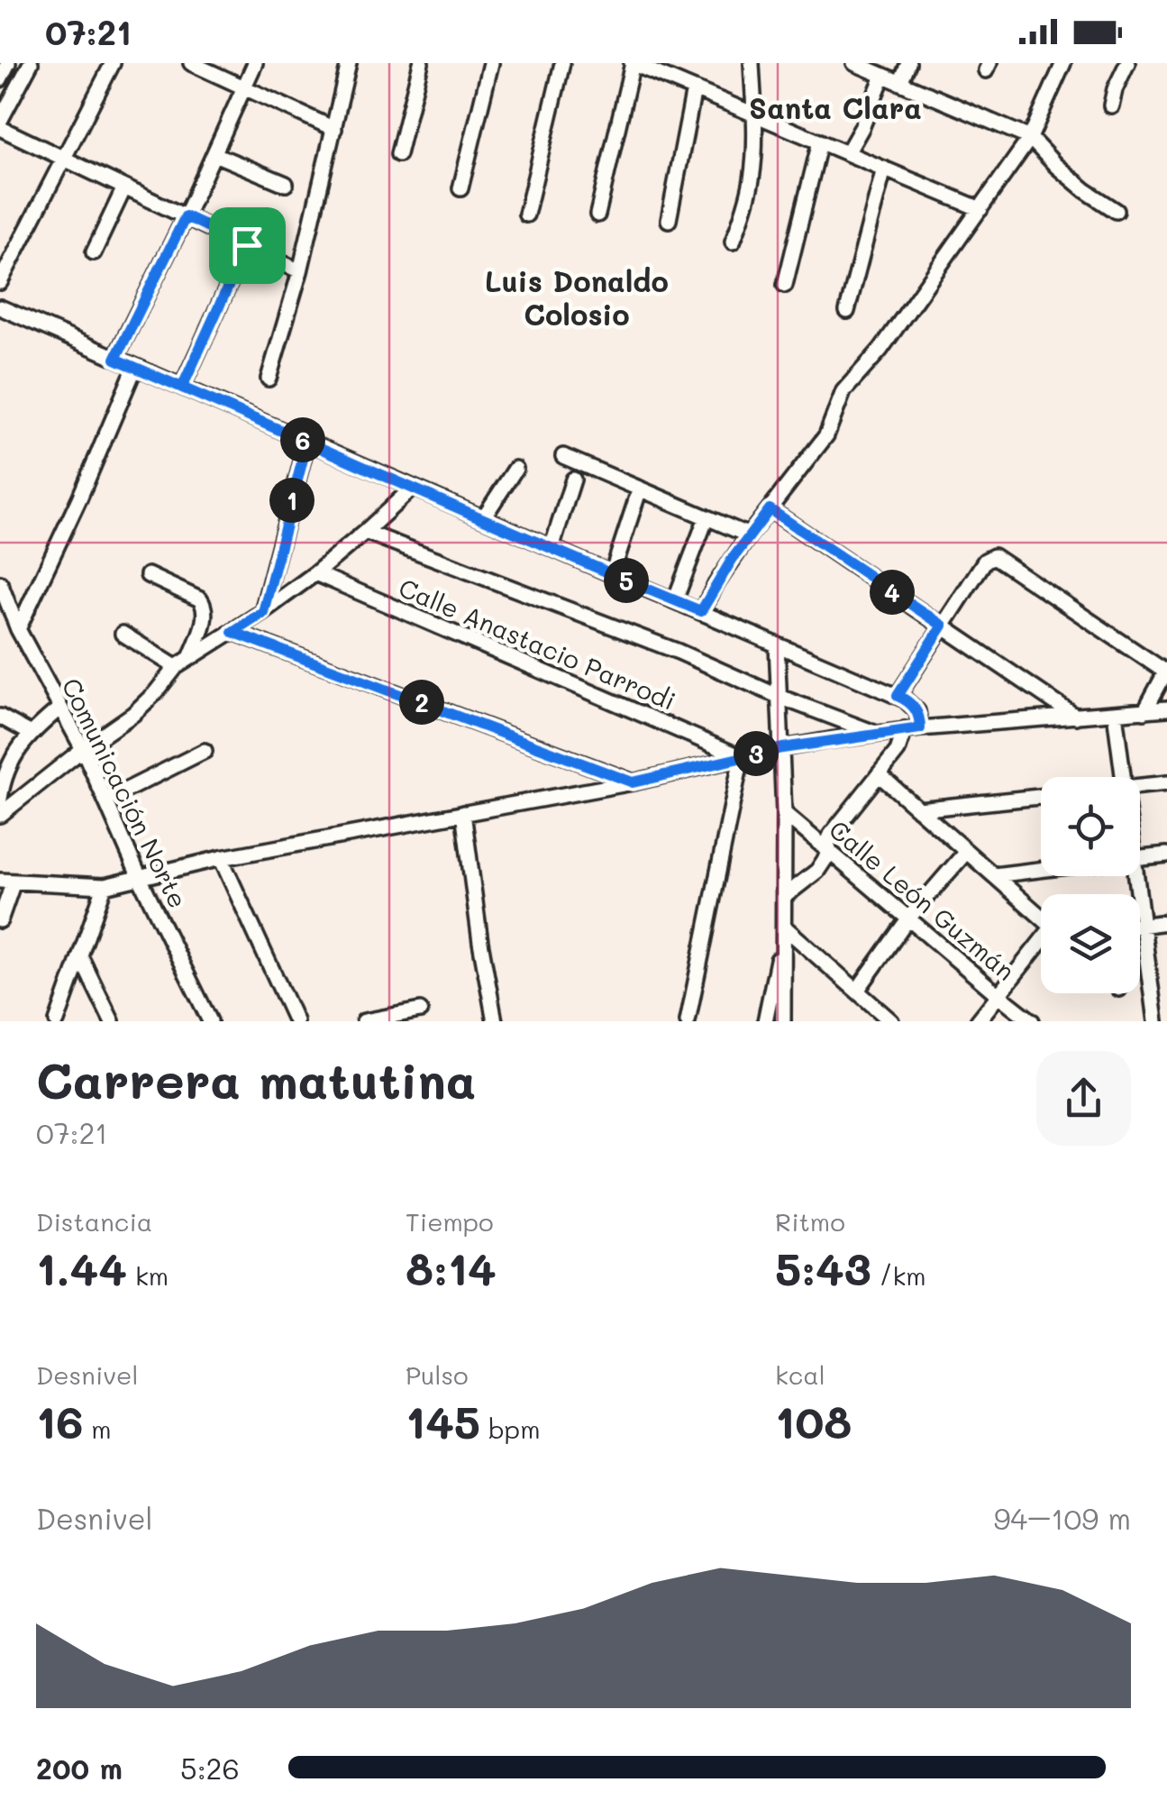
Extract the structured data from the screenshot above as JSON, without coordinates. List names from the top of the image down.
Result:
{
  "streets": {
    "street": ["Calle Anastacio Parrodi", "Comunicación Norte", "Calle León Guzmán"]
  },
  "districts": ["Santa Clara", "Luis Donaldo Colosio"],
  "page": {
    "status": "07:21",
    "pins": [
      "6",
      "1",
      "5",
      "4",
      "2",
      "3"
    ],
    "heading": ["Carrera matutina", "07:21"],
    "stats": [
      ["Distancia", "1.44 km"],
      ["Tiempo", "8:14"],
      ["Ritmo", "5:43 /km"],
      ["Desnivel", "16 m"],
      ["Pulso", "145 bpm"],
      ["kcal", "108"]
    ],
    "chart": ["Desnivel", "94–109 m"],
    "list": [
      {
        "name": "200 m",
        "note": "5:26"
      }
    ]
  }
}
